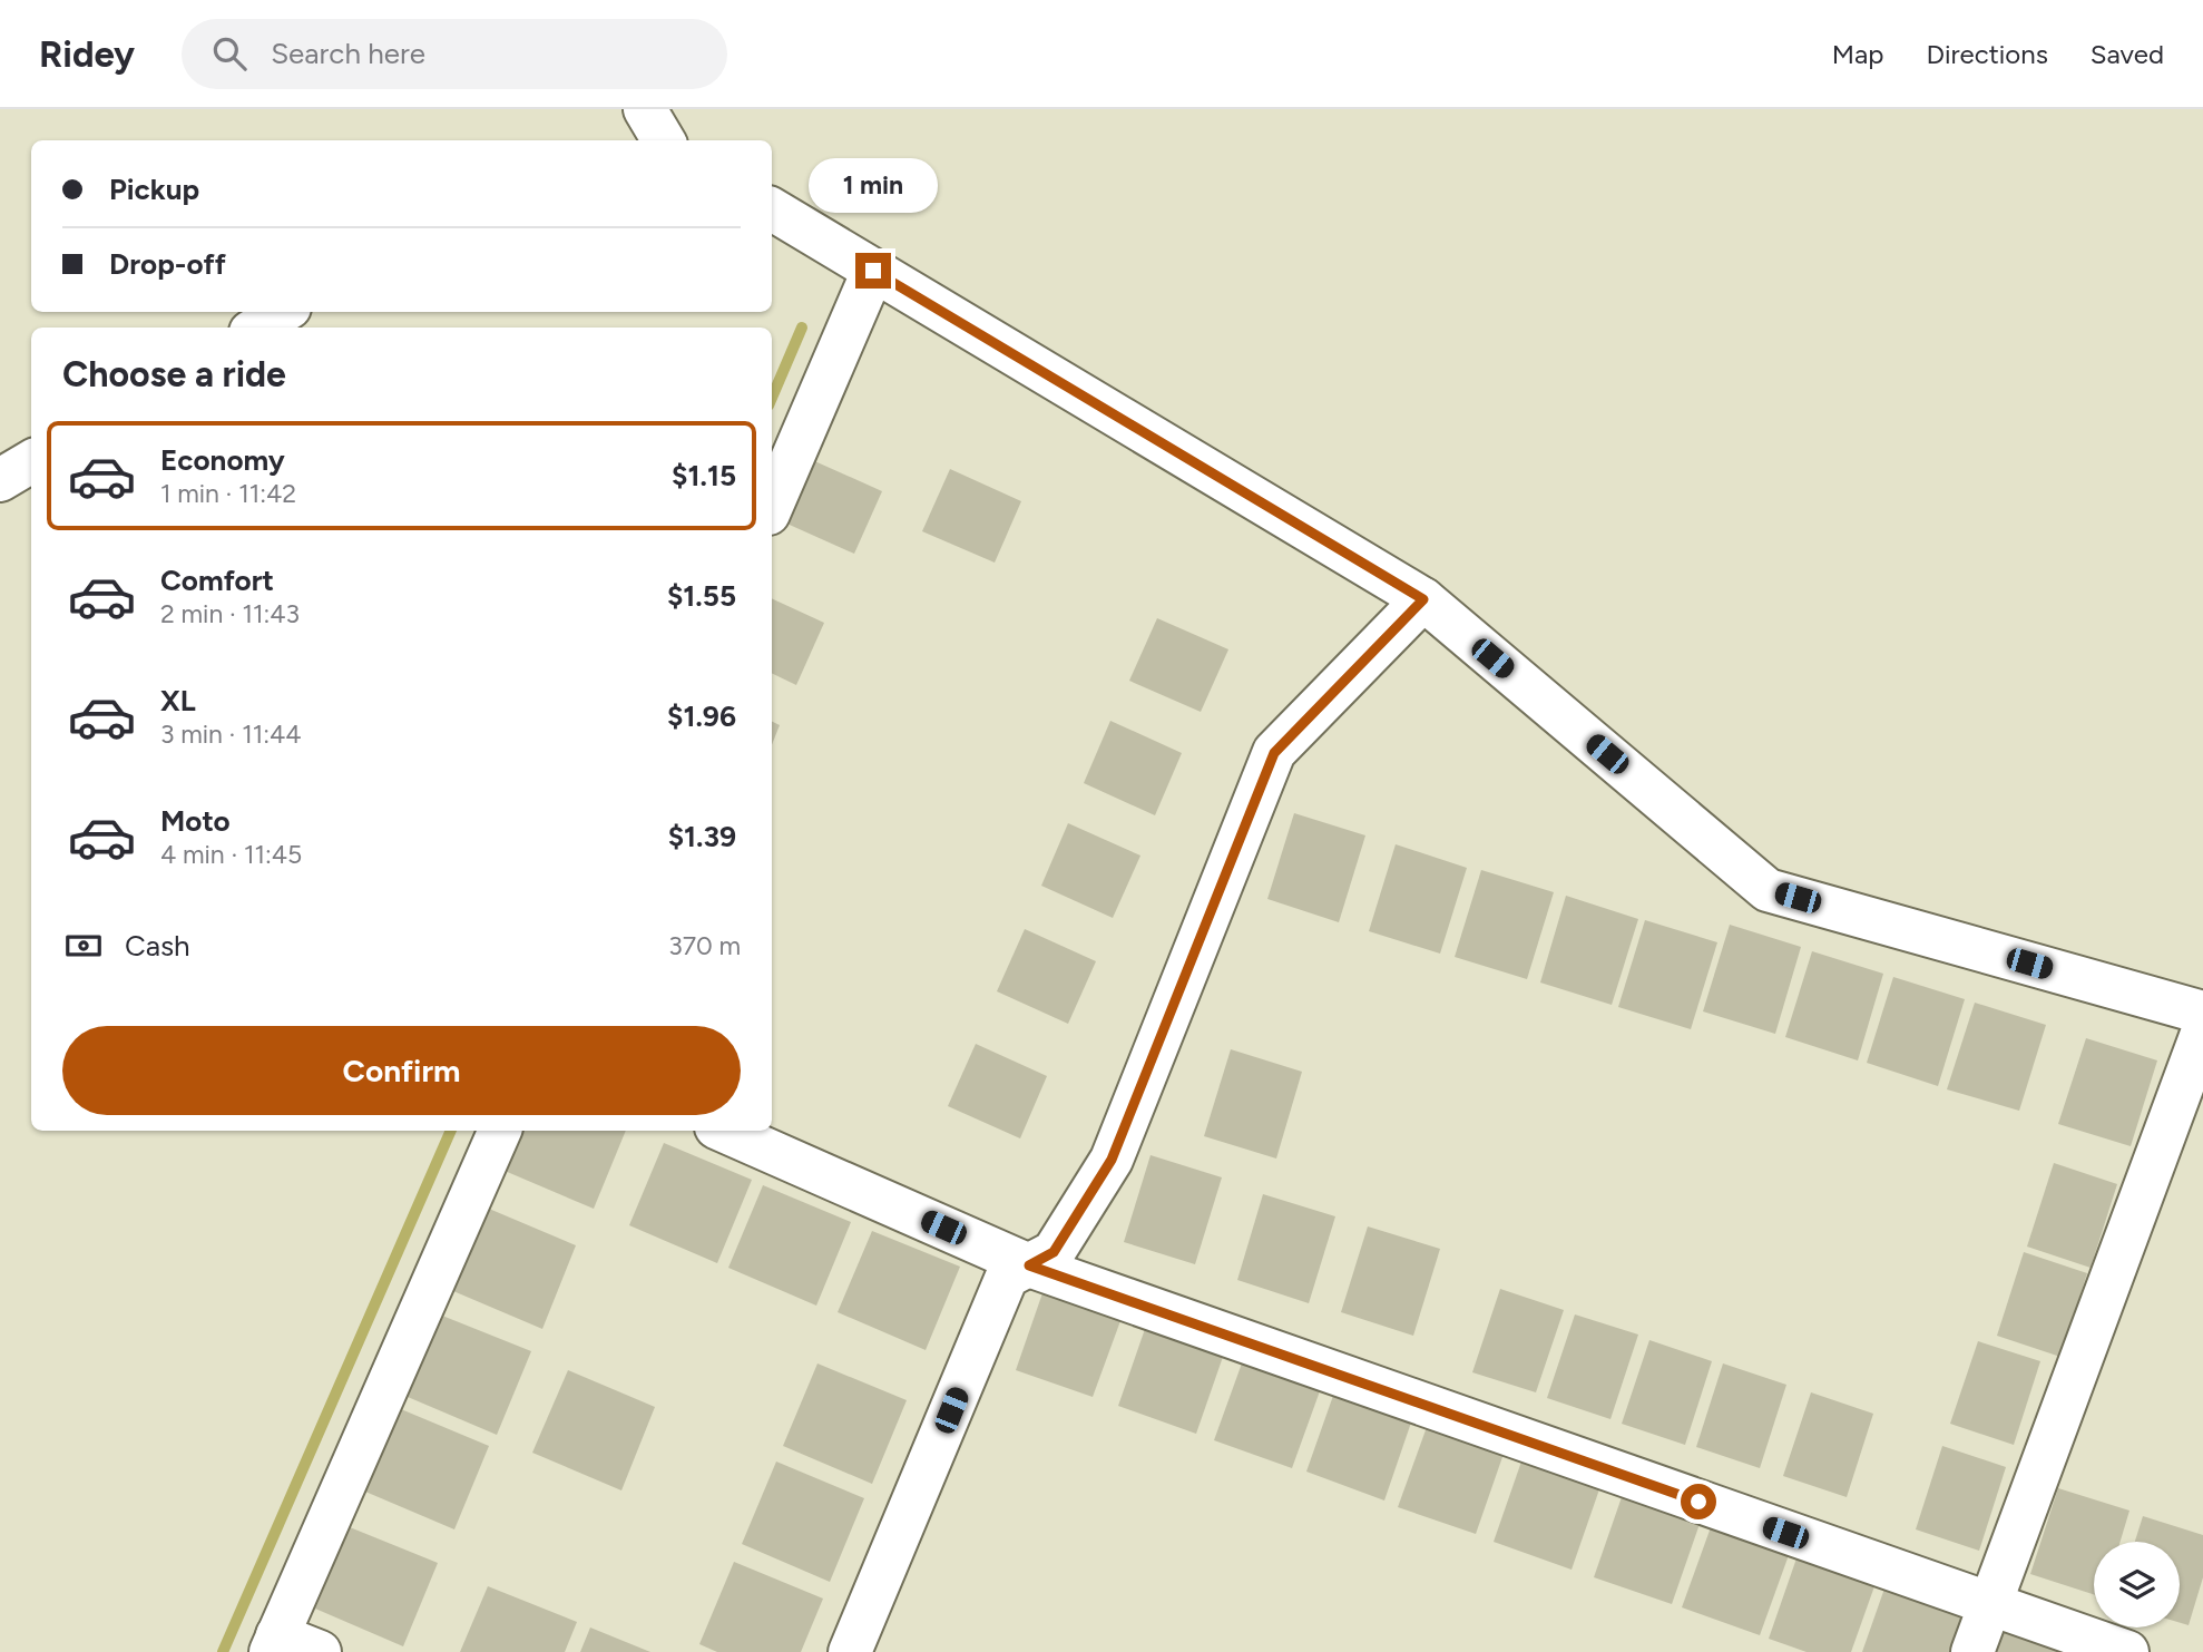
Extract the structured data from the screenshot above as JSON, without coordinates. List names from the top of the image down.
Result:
{
  "page": {
    "header": "Ridey",
    "search": "Search here",
    "nav": ["Map", "Directions", "Saved"],
    "banner": ["Pickup", "Drop-off"],
    "bubble": "1 min",
    "heading": "Choose a ride",
    "list": [
      {
        "name": "Economy",
        "note": "1 min · 11:42",
        "value": "$1.15"
      },
      {
        "name": "Comfort",
        "note": "2 min · 11:43",
        "value": "$1.55"
      },
      {
        "name": "XL",
        "note": "3 min · 11:44",
        "value": "$1.96"
      },
      {
        "name": "Moto",
        "note": "4 min · 11:45",
        "value": "$1.39"
      }
    ],
    "pay": ["Cash", "370 m"],
    "buttons": "Confirm"
  }
}
